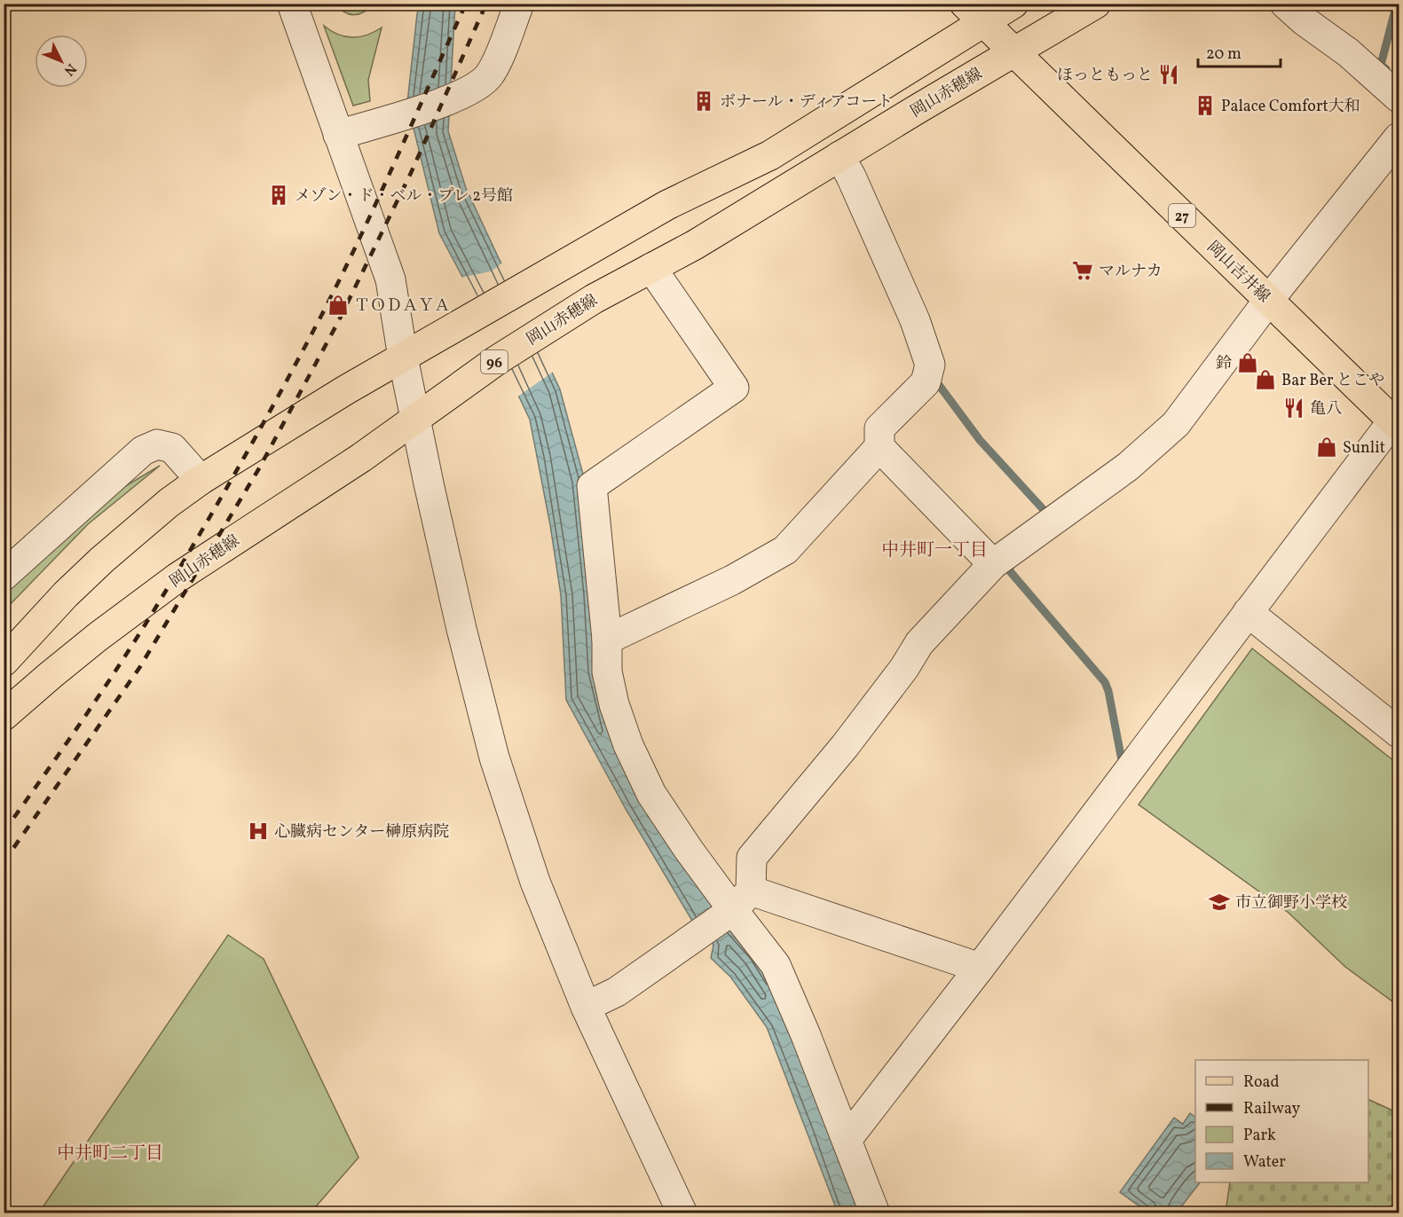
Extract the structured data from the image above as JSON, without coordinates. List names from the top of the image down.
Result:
{
  "streets": {
    "main road": [
      "岡山赤穂線",
      "27",
      "岡山吉井線",
      "96"
    ]
  },
  "crossings": [
    ["岡山赤穂線", "岡山吉井線"]
  ],
  "districts": ["中井町一丁目", "中井町二丁目"],
  "places": {
    "restaurant": ["ほっともっと", "亀八"],
    "building": ["ボナール・ディアコート", "Palace Comfort大和", "メゾン・ド・ベル・プレ 2号館"],
    "supermarket": ["マルナカ"],
    "shop": [
      "ＴＯＤＡＹＡ",
      "鈴",
      "Bar Ber とこや",
      "Sunlit"
    ],
    "hospital": ["心臓病センター榊原病院"],
    "school or university": ["市立御野小学校"]
  },
  "legend": [
    "Road",
    "Railway",
    "Park",
    "Water"
  ],
  "scale_bar": "20 m",
  "north": "bottom right"
}
